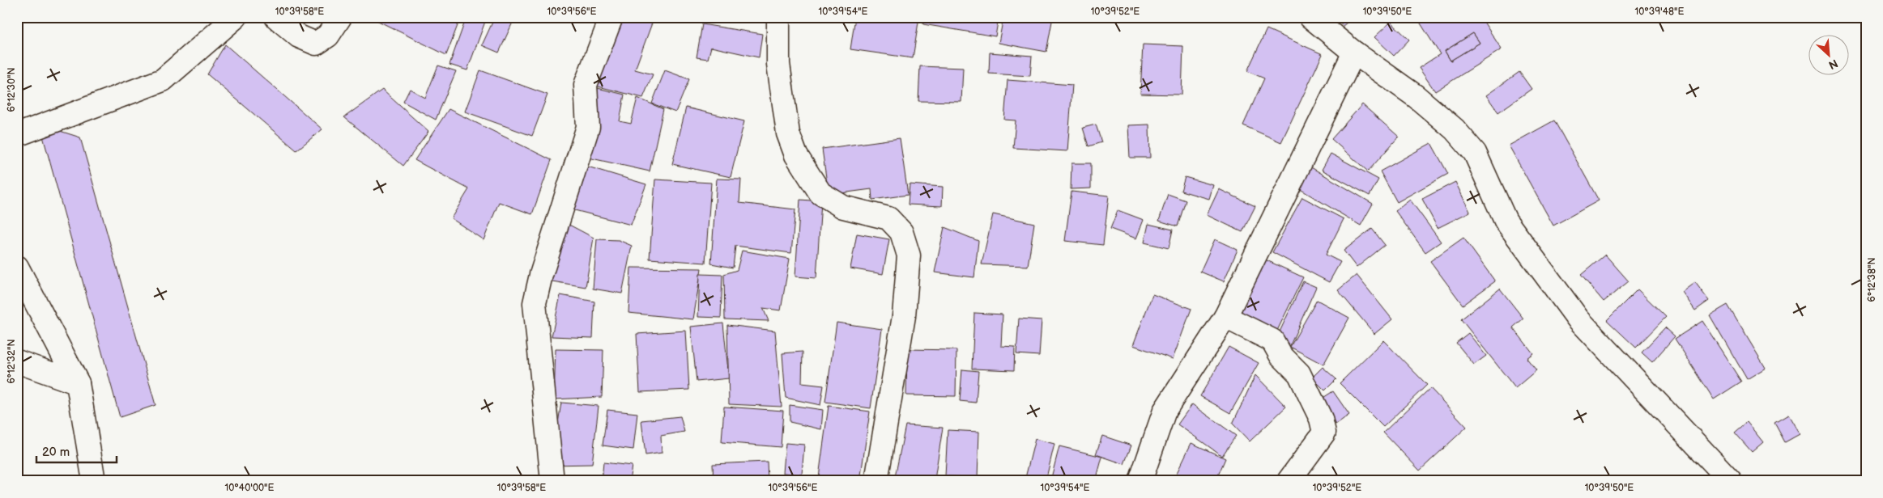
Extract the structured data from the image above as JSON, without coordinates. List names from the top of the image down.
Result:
{
  "scale_bar": "20 m",
  "north": "bottom right",
  "coordinates": [
    "10°39'58\"E",
    "10°39'56\"E",
    "10°39'54\"E",
    "10°39'52\"E",
    "10°39'50\"E",
    "10°39'48\"E",
    "6°12'30\"N",
    "6°12'38\"N",
    "6°12'32\"N",
    "10°40'00\"E"
  ]
}
